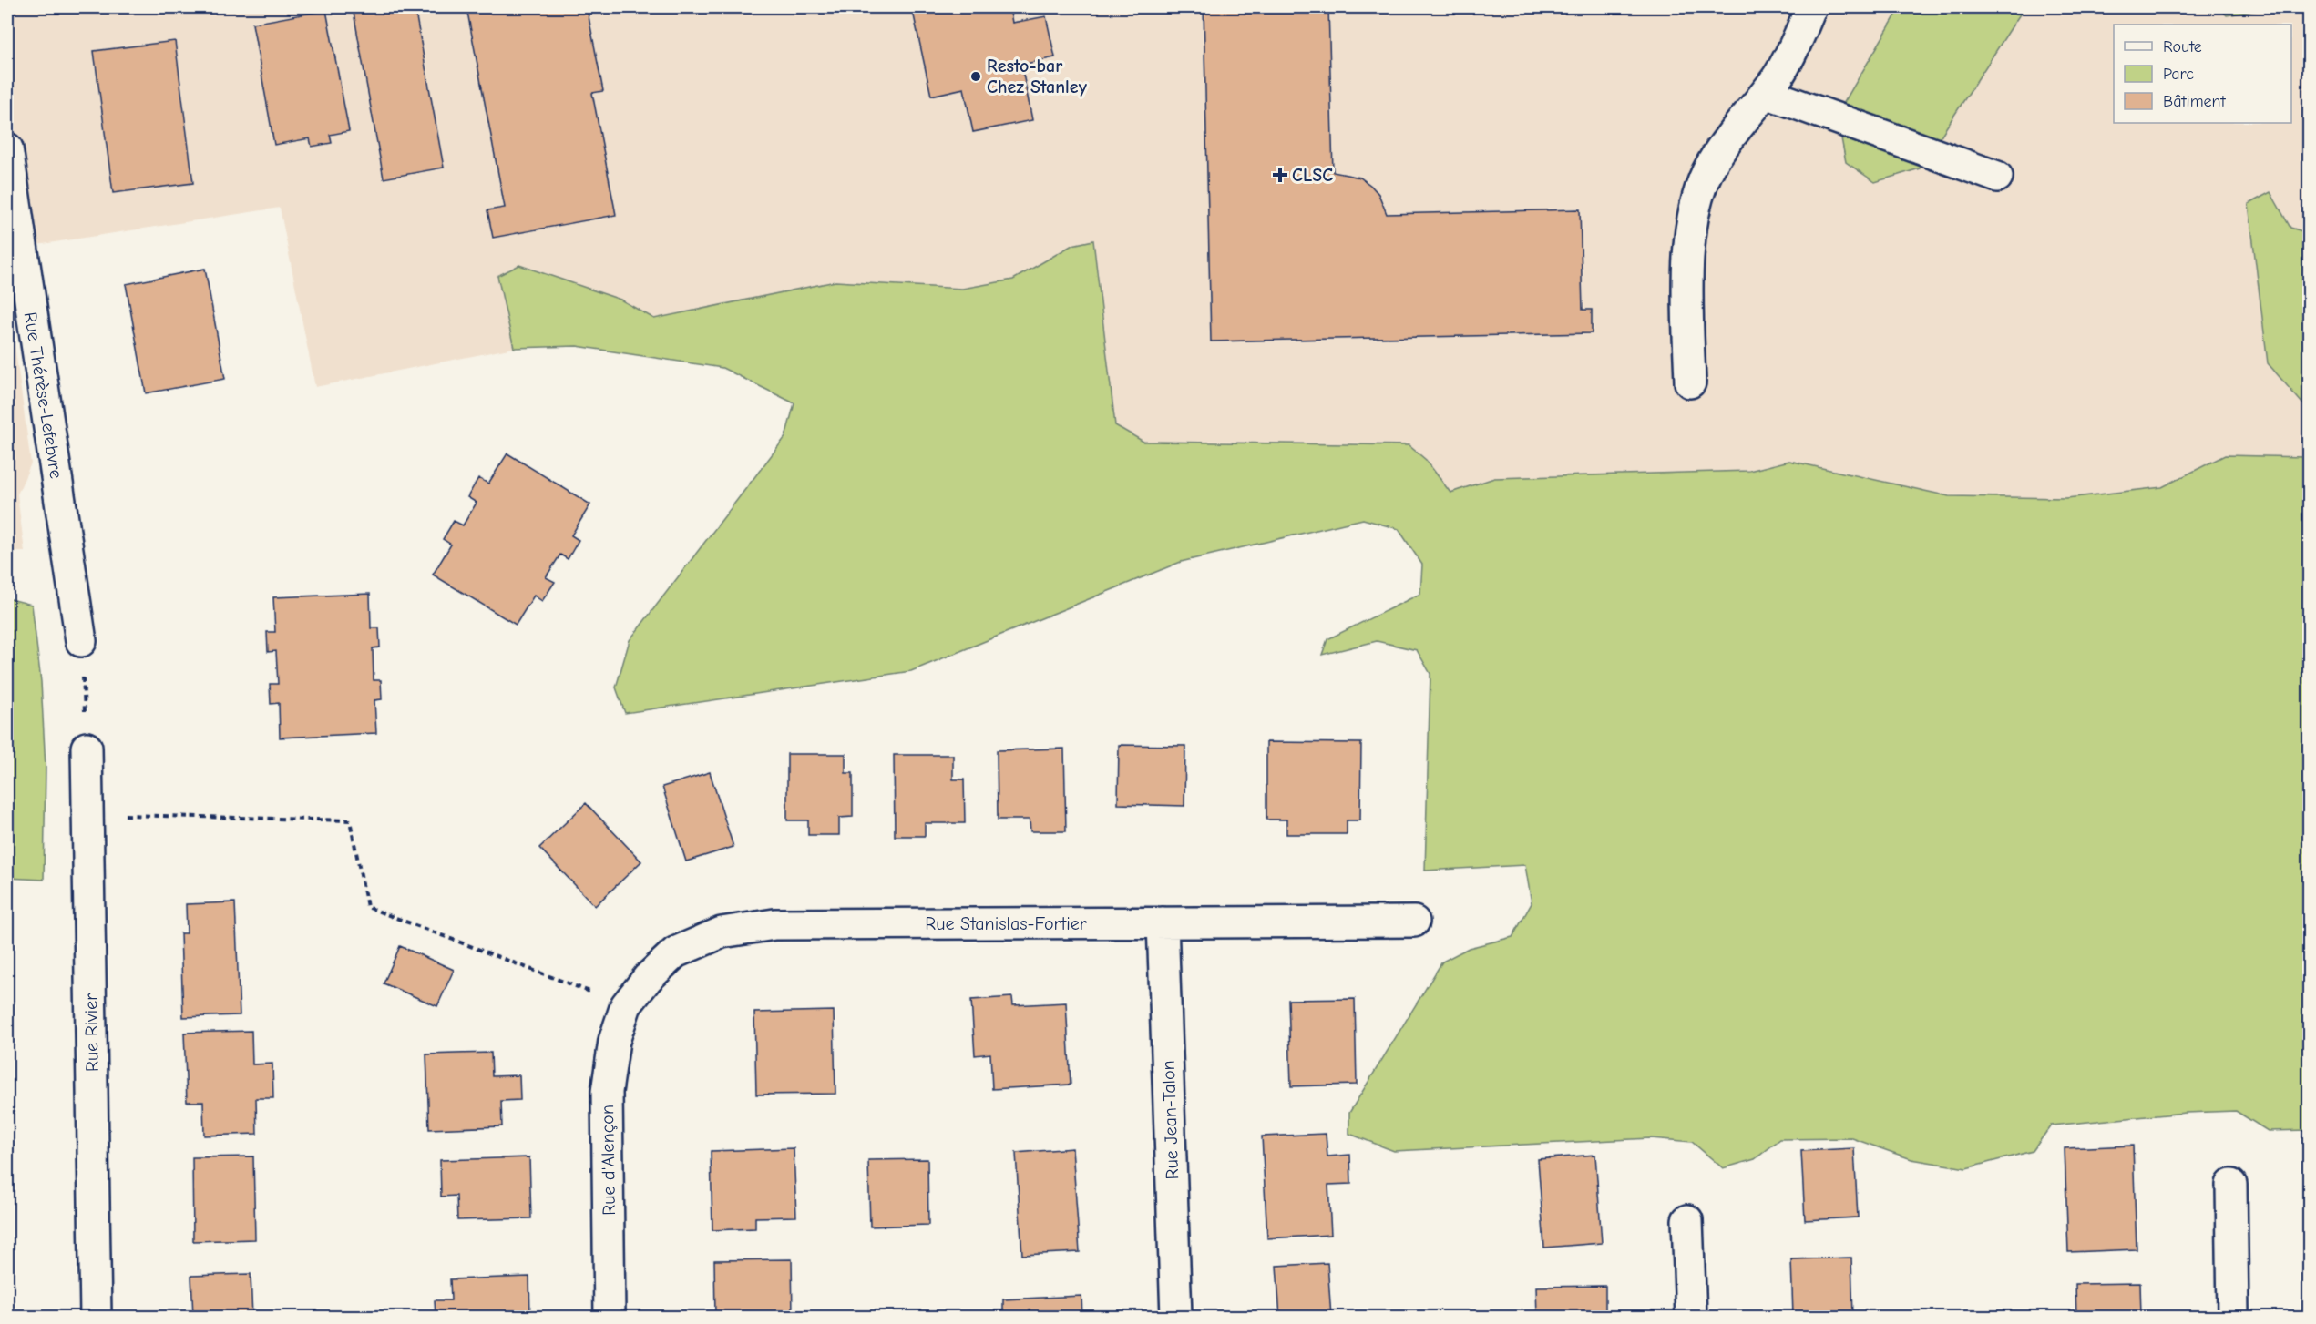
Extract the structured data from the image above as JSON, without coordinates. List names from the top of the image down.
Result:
{
  "streets": {
    "street": [
      "Rue Thérèse-Lefebvre",
      "Rue Stanislas-Fortier",
      "Rue Rivier",
      "Rue Jean-Talon",
      "Rue d'Alençon"
    ]
  },
  "crossings": [
    ["Rue Stanislas-Fortier", "Rue Jean-Talon"],
    ["Rue Stanislas-Fortier", "Rue d'Alençon"]
  ],
  "places": {
    "other": ["Resto-bar Chez Stanley"],
    "health": ["CLSC"]
  },
  "legend": ["Route", "Parc", "Bâtiment"]
}
